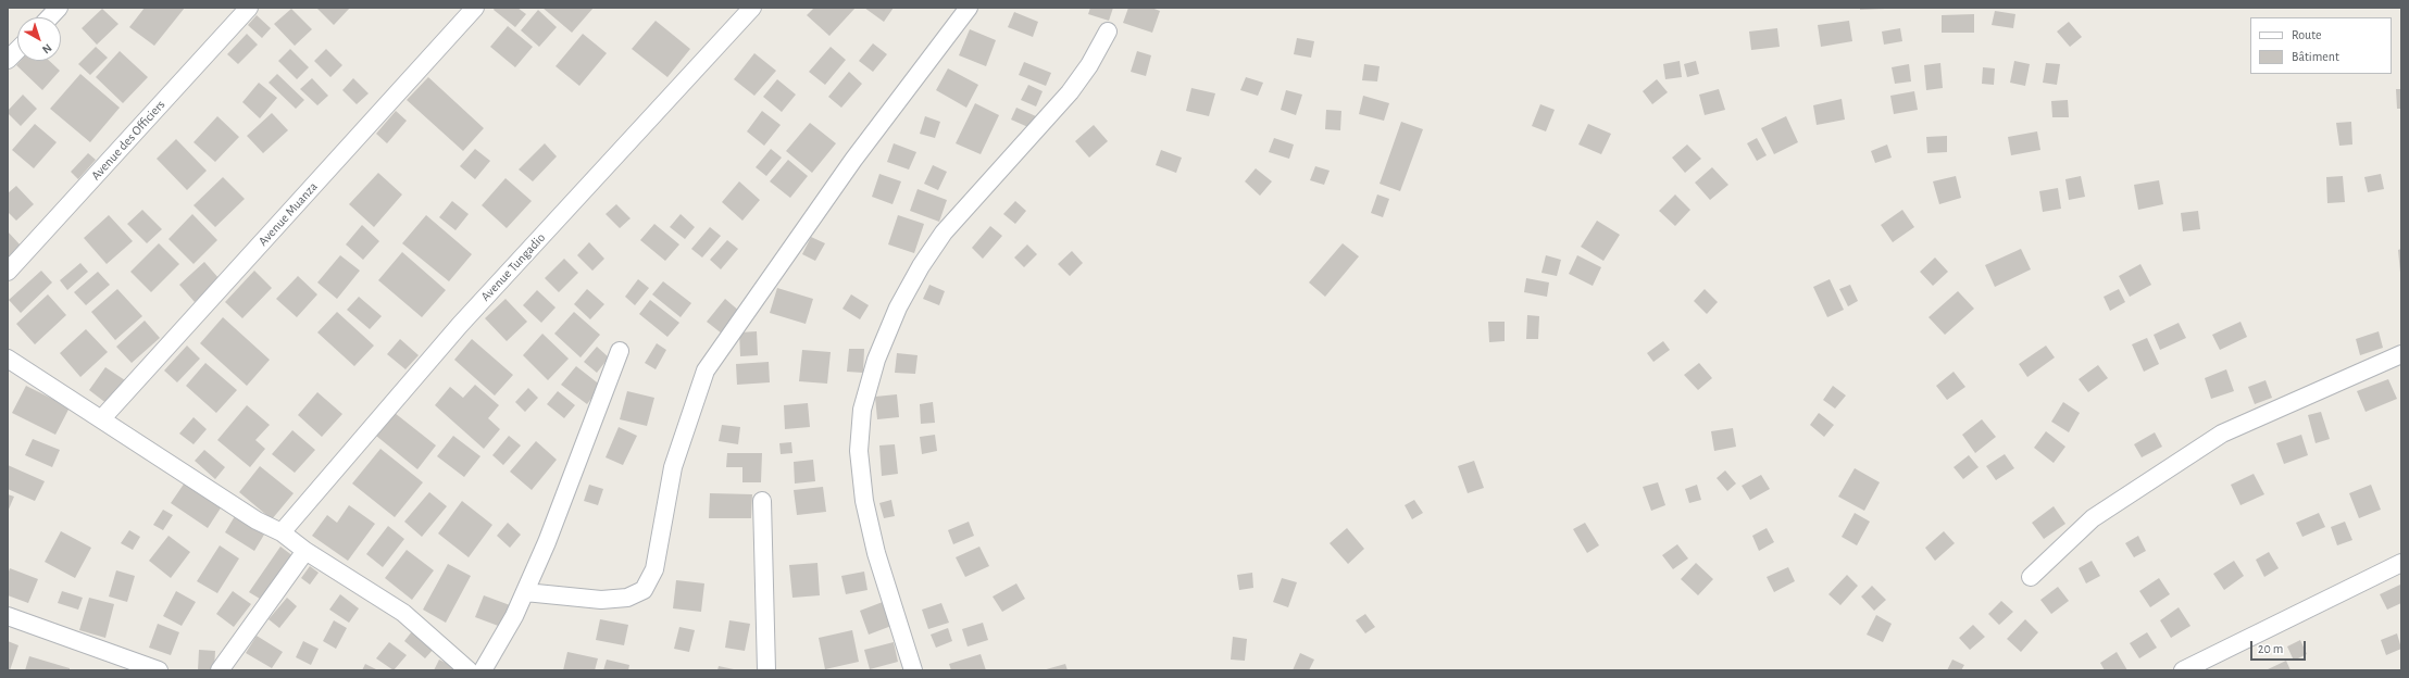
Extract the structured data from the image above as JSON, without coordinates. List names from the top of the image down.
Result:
{
  "streets": {
    "street": ["Avenue des Officiers", "Avenue Muanza", "Avenue Tungadio"]
  },
  "legend": ["Route", "Bâtiment"],
  "scale_bar": "20 m",
  "north": "bottom right"
}
